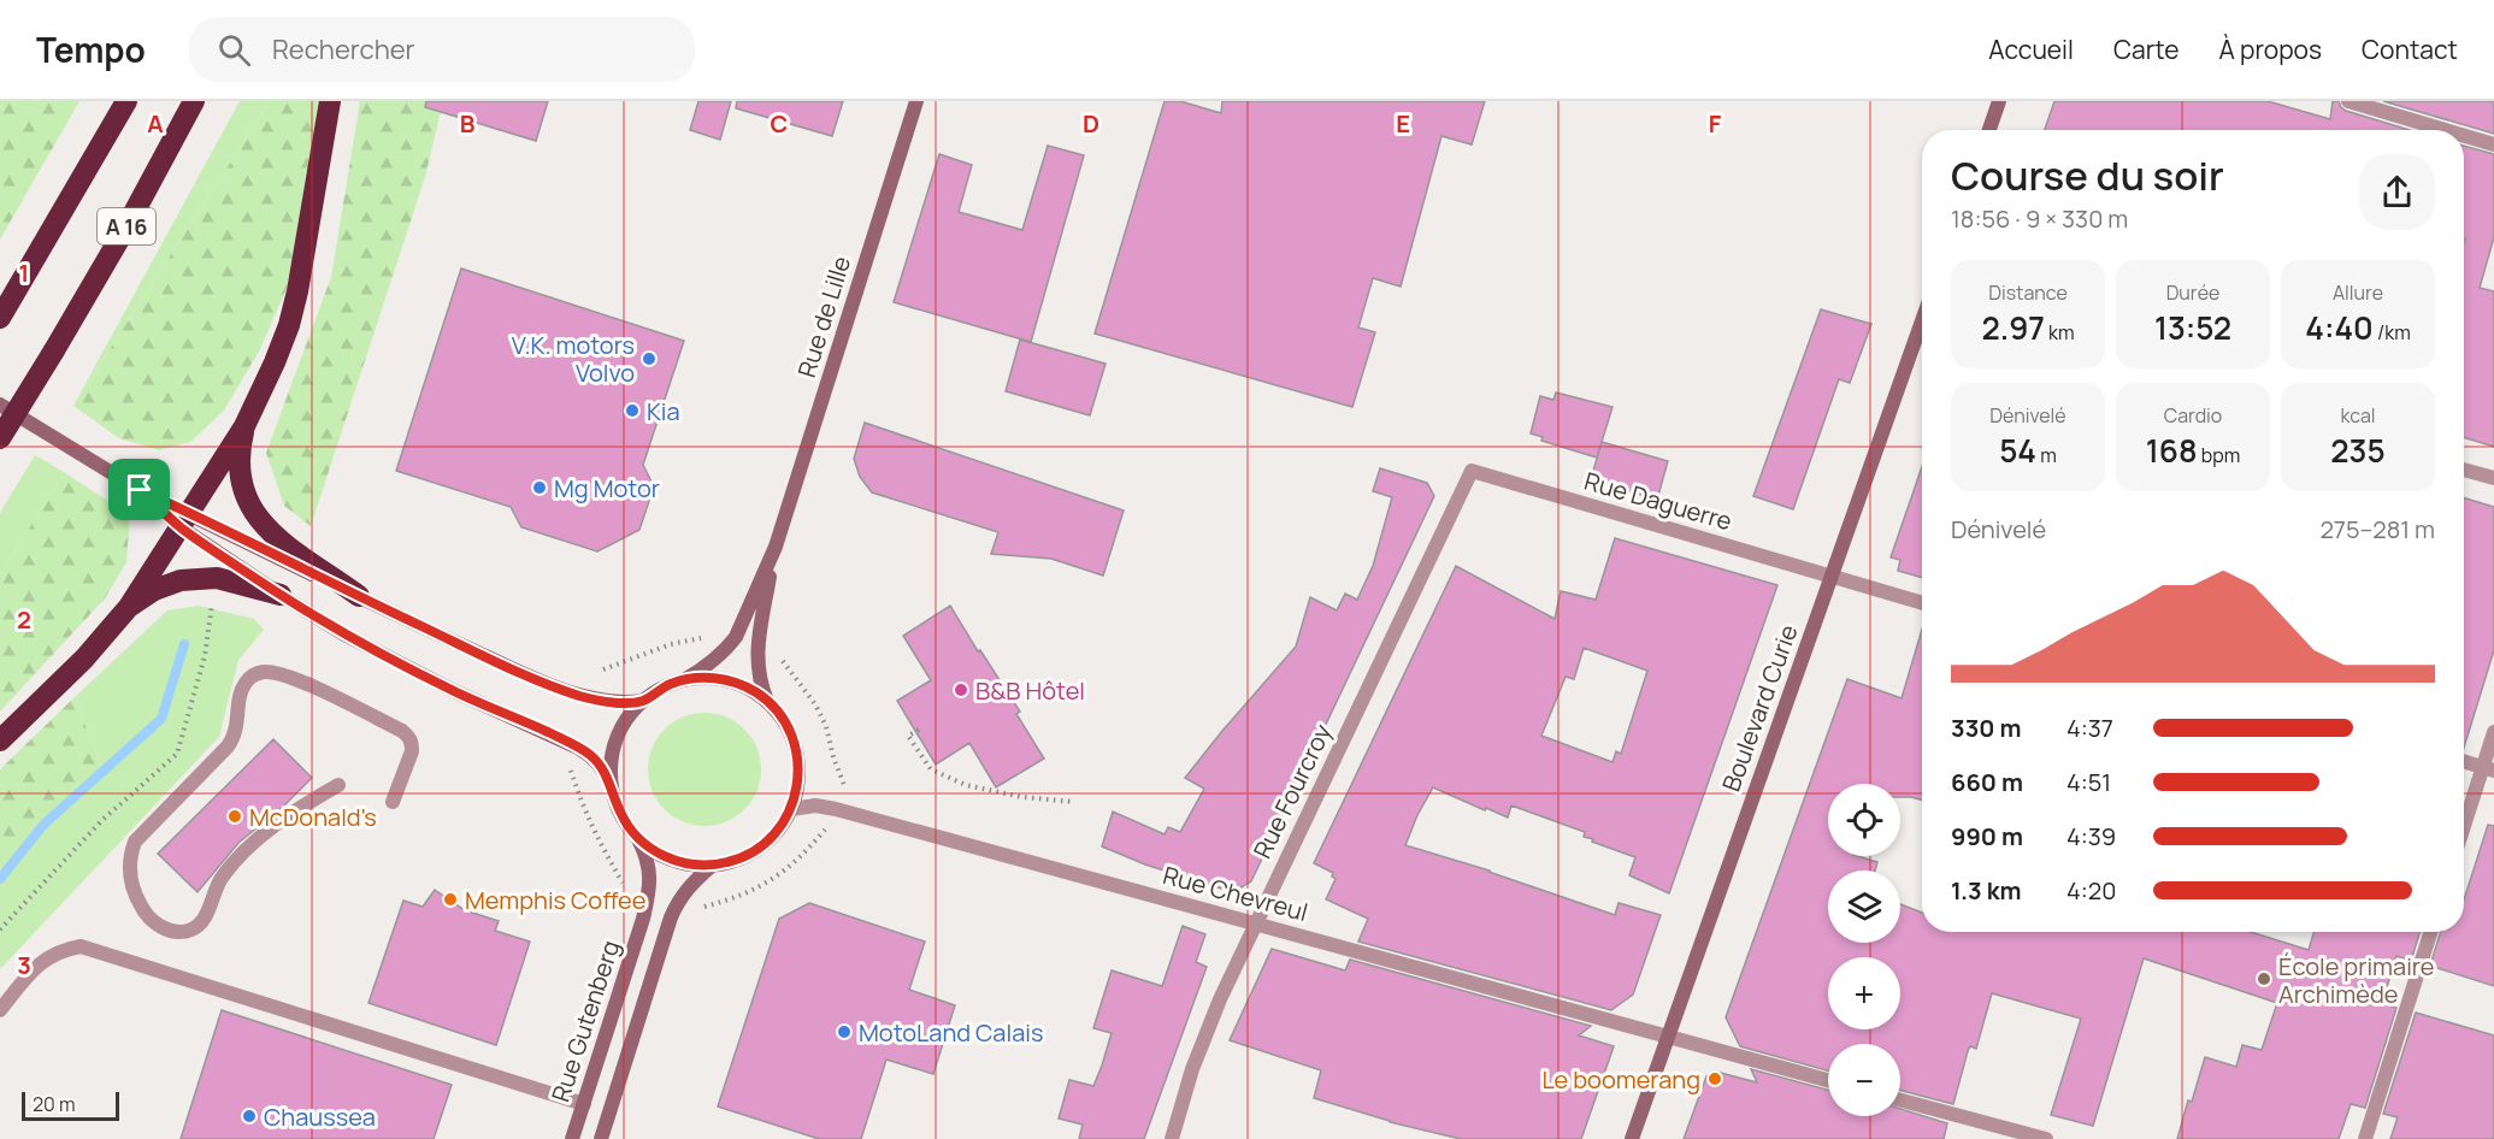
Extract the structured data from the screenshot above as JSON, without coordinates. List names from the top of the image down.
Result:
{
  "streets": {
    "highway": ["A 16"],
    "main road": ["Rue de Lille", "Boulevard Curie", "Rue Gutenberg"],
    "street": ["Rue Daguerre", "Rue Fourcroy", "Rue Chevreul"]
  },
  "crossings": [
    ["Rue de Lille", "Rue Chevreul"],
    ["Rue de Lille", "Rue Gutenberg"],
    ["Rue Daguerre", "Boulevard Curie"],
    ["Rue Daguerre", "Rue Fourcroy"],
    ["Boulevard Curie", "Rue Chevreul"],
    ["Rue Fourcroy", "Rue Chevreul"],
    ["Rue Chevreul", "Rue Gutenberg"]
  ],
  "places": [
    "V.K. motors Volvo",
    "Kia",
    "Mg Motor",
    "B&B Hôtel",
    "McDonald's",
    "Memphis Coffee",
    "École primaire Archimède",
    "MotoLand Calais",
    "Le boomerang",
    "Chaussea"
  ],
  "scale_bar": "20 m",
  "page": {
    "header": "Tempo",
    "search": "Rechercher",
    "nav": [
      "Accueil",
      "Carte",
      "À propos",
      "Contact"
    ],
    "heading": ["Course du soir", "18:56 · 9 × 330 m"],
    "stats": [
      ["Distance", "2.97 km"],
      ["Durée", "13:52"],
      ["Allure", "4:40 /km"],
      ["Dénivelé", "54 m"],
      ["Cardio", "168 bpm"],
      ["kcal", "235"]
    ],
    "chart": ["Dénivelé", "275–281 m"],
    "list": [
      {
        "name": "330 m",
        "note": "4:37"
      },
      {
        "name": "660 m",
        "note": "4:51"
      },
      {
        "name": "990 m",
        "note": "4:39"
      },
      {
        "name": "1.3 km",
        "note": "4:20"
      }
    ],
    "map_buttons": ["+", "−"],
    "scale": "20 m"
  },
  "grid": {
    "columns": [
      "A",
      "B",
      "C",
      "D",
      "E",
      "F"
    ],
    "rows": ["1", "2", "3"]
  }
}
